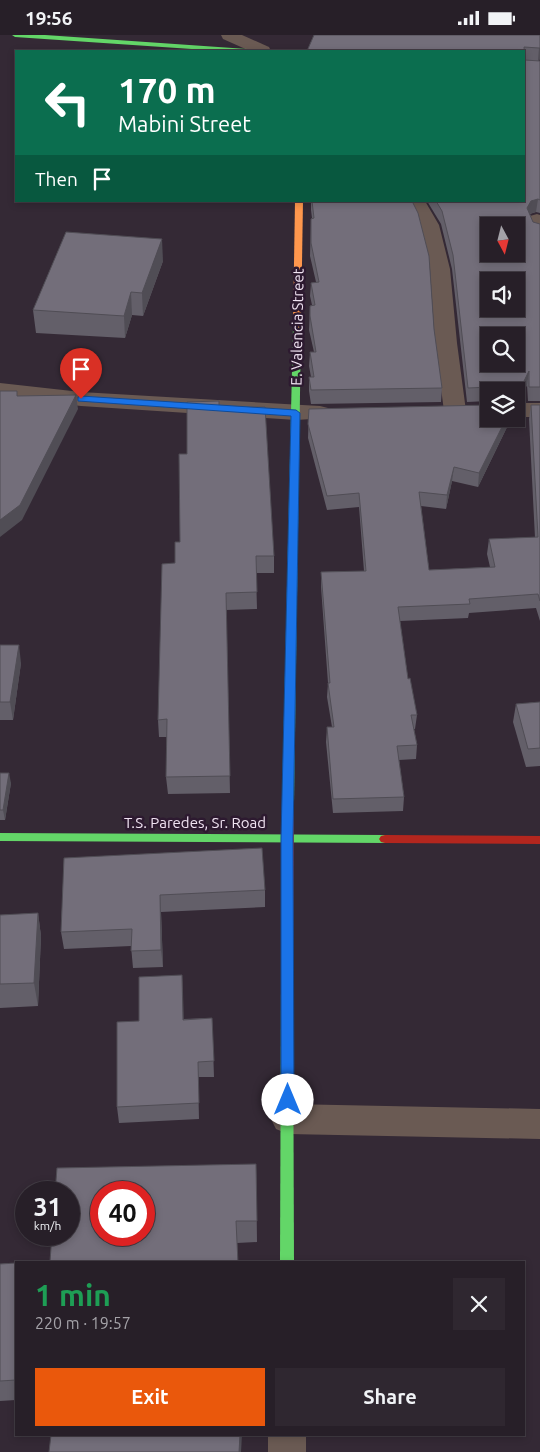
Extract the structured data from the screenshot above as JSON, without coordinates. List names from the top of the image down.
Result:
{
  "streets": {
    "street": ["E. Valencia Street", "T.S. Paredes, Sr. Road"]
  },
  "crossings": [
    ["E. Valencia Street", "T.S. Paredes, Sr. Road"]
  ],
  "north": "bottom",
  "page": {
    "status": "19:56",
    "turn": ["170 m", "Mabini Street"],
    "then": "Then",
    "speed": "31 km/h",
    "limit": "40",
    "heading": ["1 min", "220 m · 19:57"],
    "buttons": ["Exit", "Share"]
  }
}
